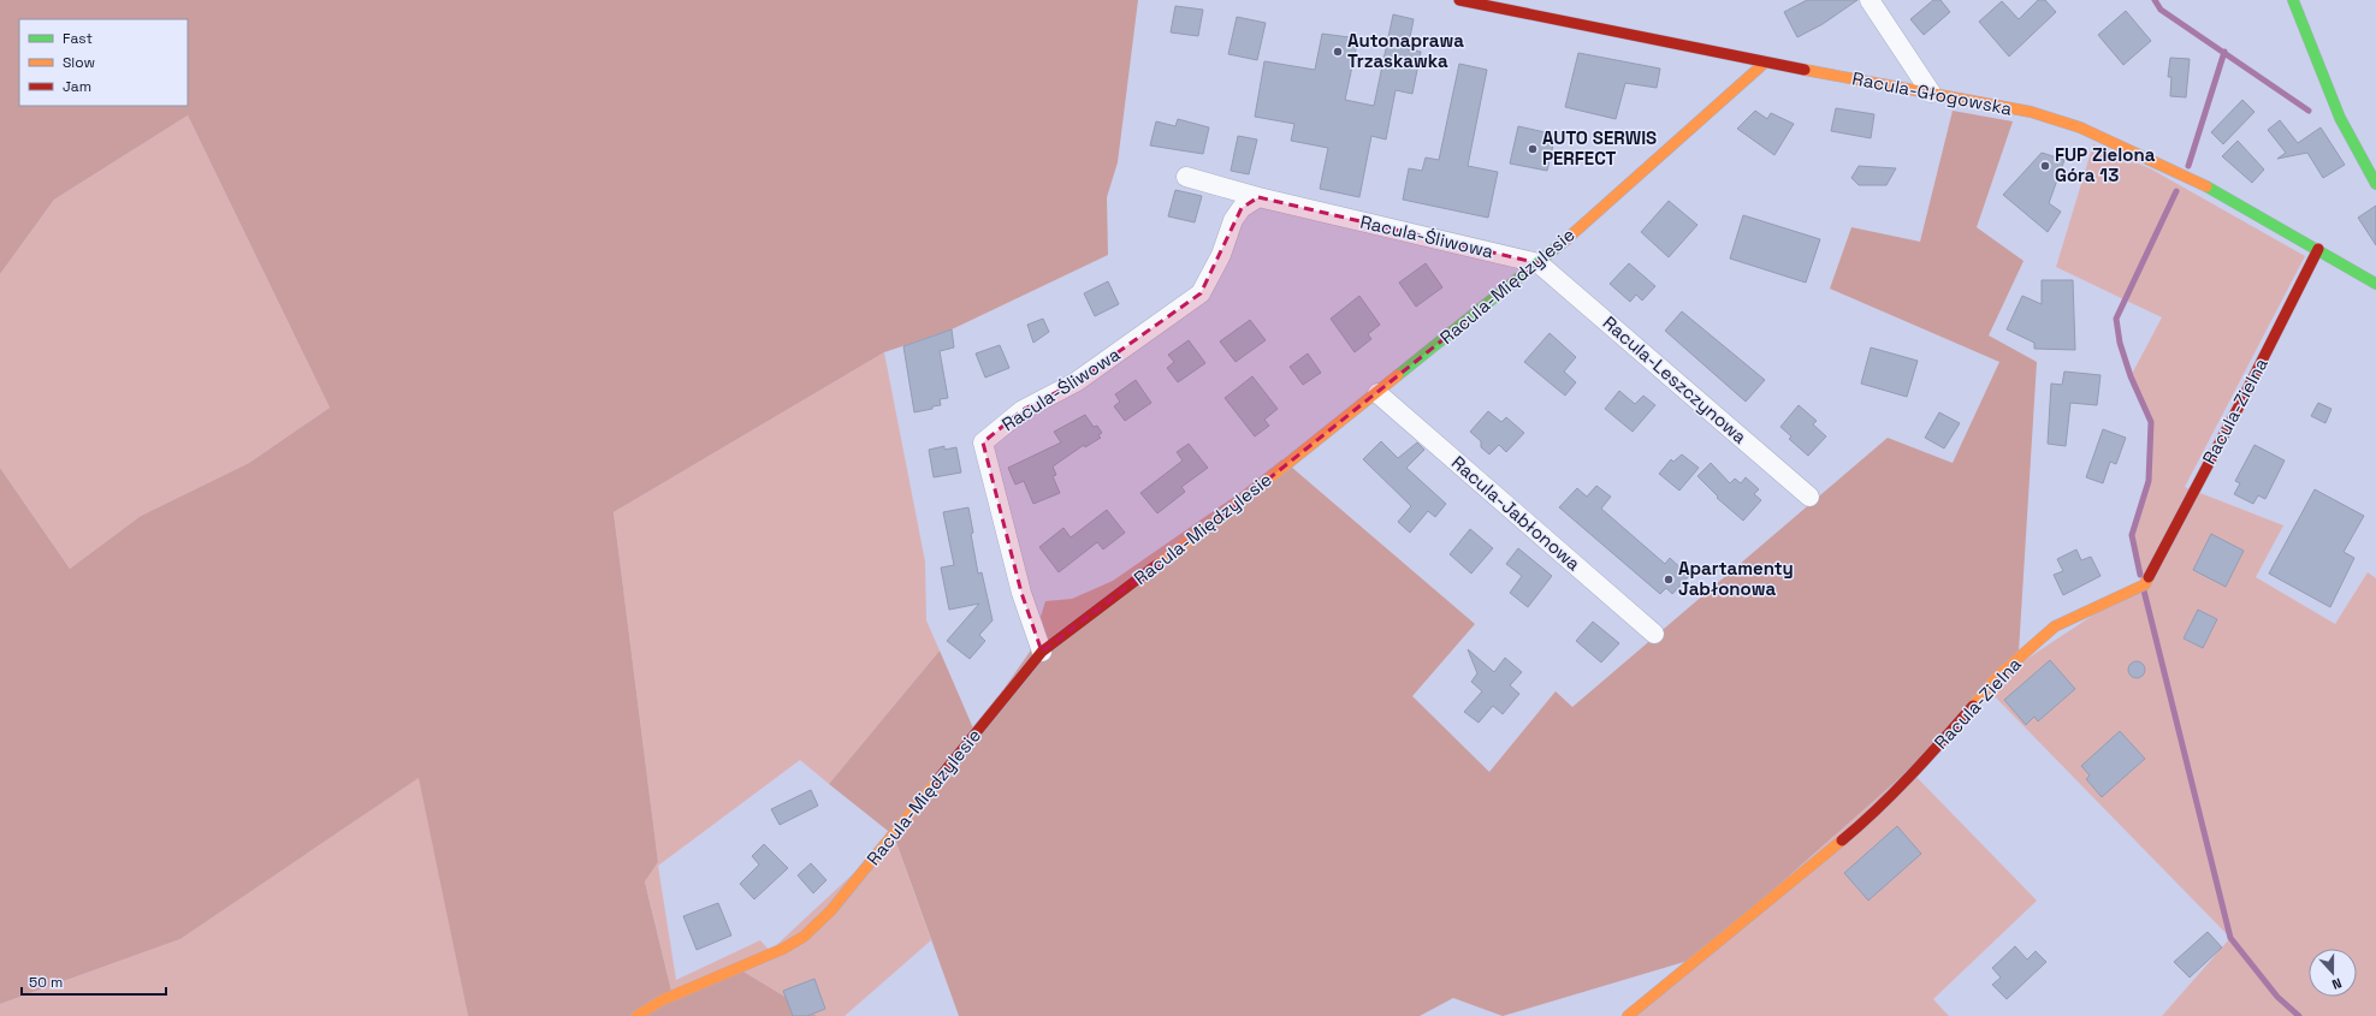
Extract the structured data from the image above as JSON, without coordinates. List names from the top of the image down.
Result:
{
  "streets": {
    "street": [
      "Racula-Głogowska",
      "Racula-Śliwowa",
      "Racula-Międzylesie",
      "Racula-Leszczynowa",
      "Racula-Zielna",
      "Racula-Jabłonowa"
    ]
  },
  "crossings": [
    ["Racula-Głogowska", "Racula-Międzylesie"],
    ["Racula-Głogowska", "Racula-Zielna"],
    ["Racula-Śliwowa", "Racula-Międzylesie"],
    ["Racula-Śliwowa", "Racula-Leszczynowa"],
    ["Racula-Międzylesie", "Racula-Leszczynowa"],
    ["Racula-Międzylesie", "Racula-Jabłonowa"]
  ],
  "places": [
    "Autonaprawa Trzaskawka",
    "AUTO SERWIS PERFECT",
    "FUP Zielona Góra 13",
    "Apartamenty Jabłonowa"
  ],
  "legend": ["Fast", "Slow", "Jam"],
  "scale_bar": "50 m",
  "north": "bottom"
}
